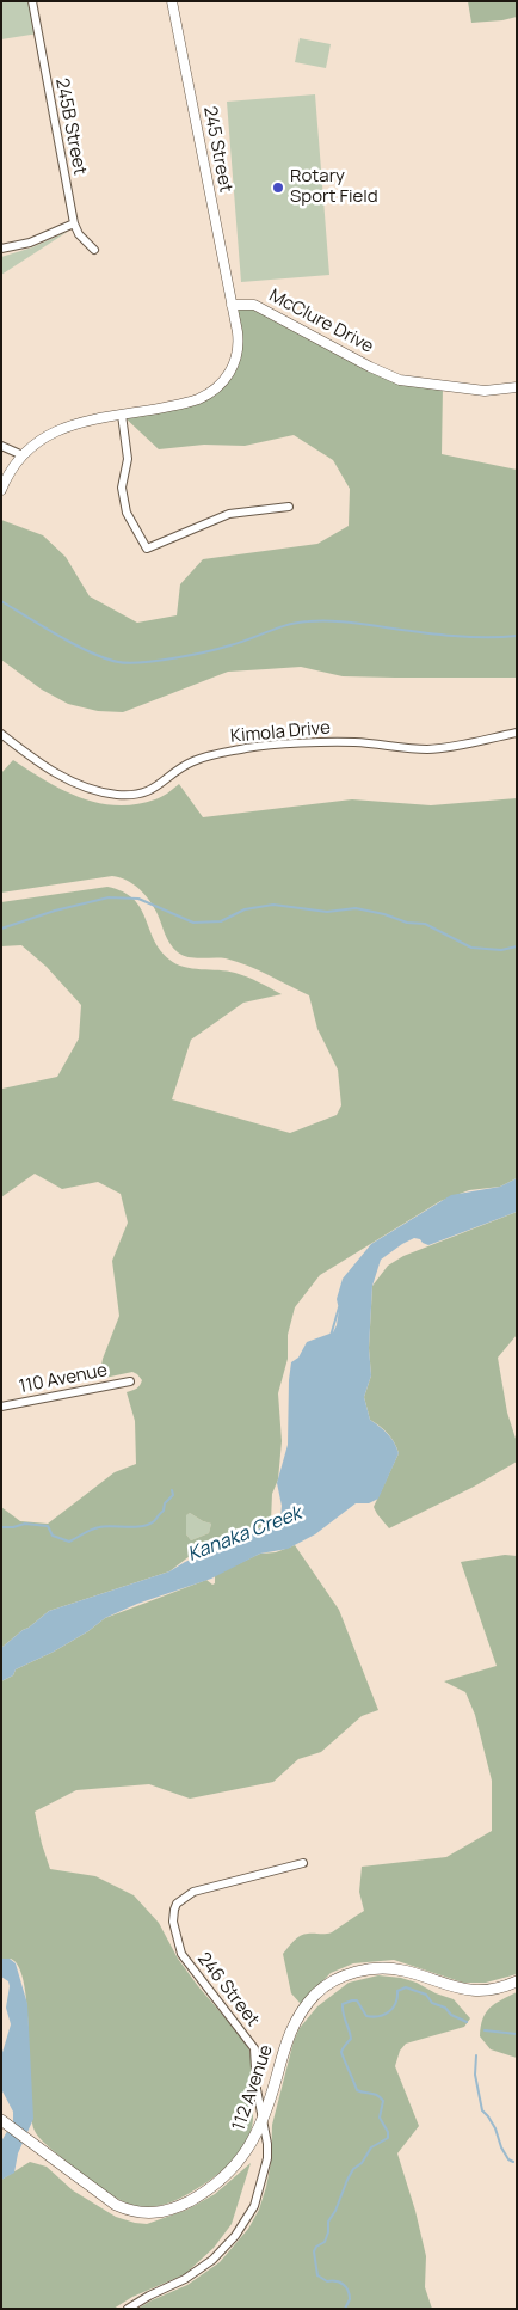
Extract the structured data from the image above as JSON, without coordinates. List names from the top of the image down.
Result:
{
  "streets": {
    "main road": ["112 Avenue"],
    "street": [
      "245B Street",
      "245 Street",
      "McClure Drive",
      "Kimola Drive",
      "110 Avenue",
      "246 Street"
    ]
  },
  "crossings": [
    ["245 Street", "McClure Drive"],
    ["246 Street", "112 Avenue"]
  ],
  "water": ["Kanaka Creek"],
  "places": ["Rotary Sport Field"]
}
